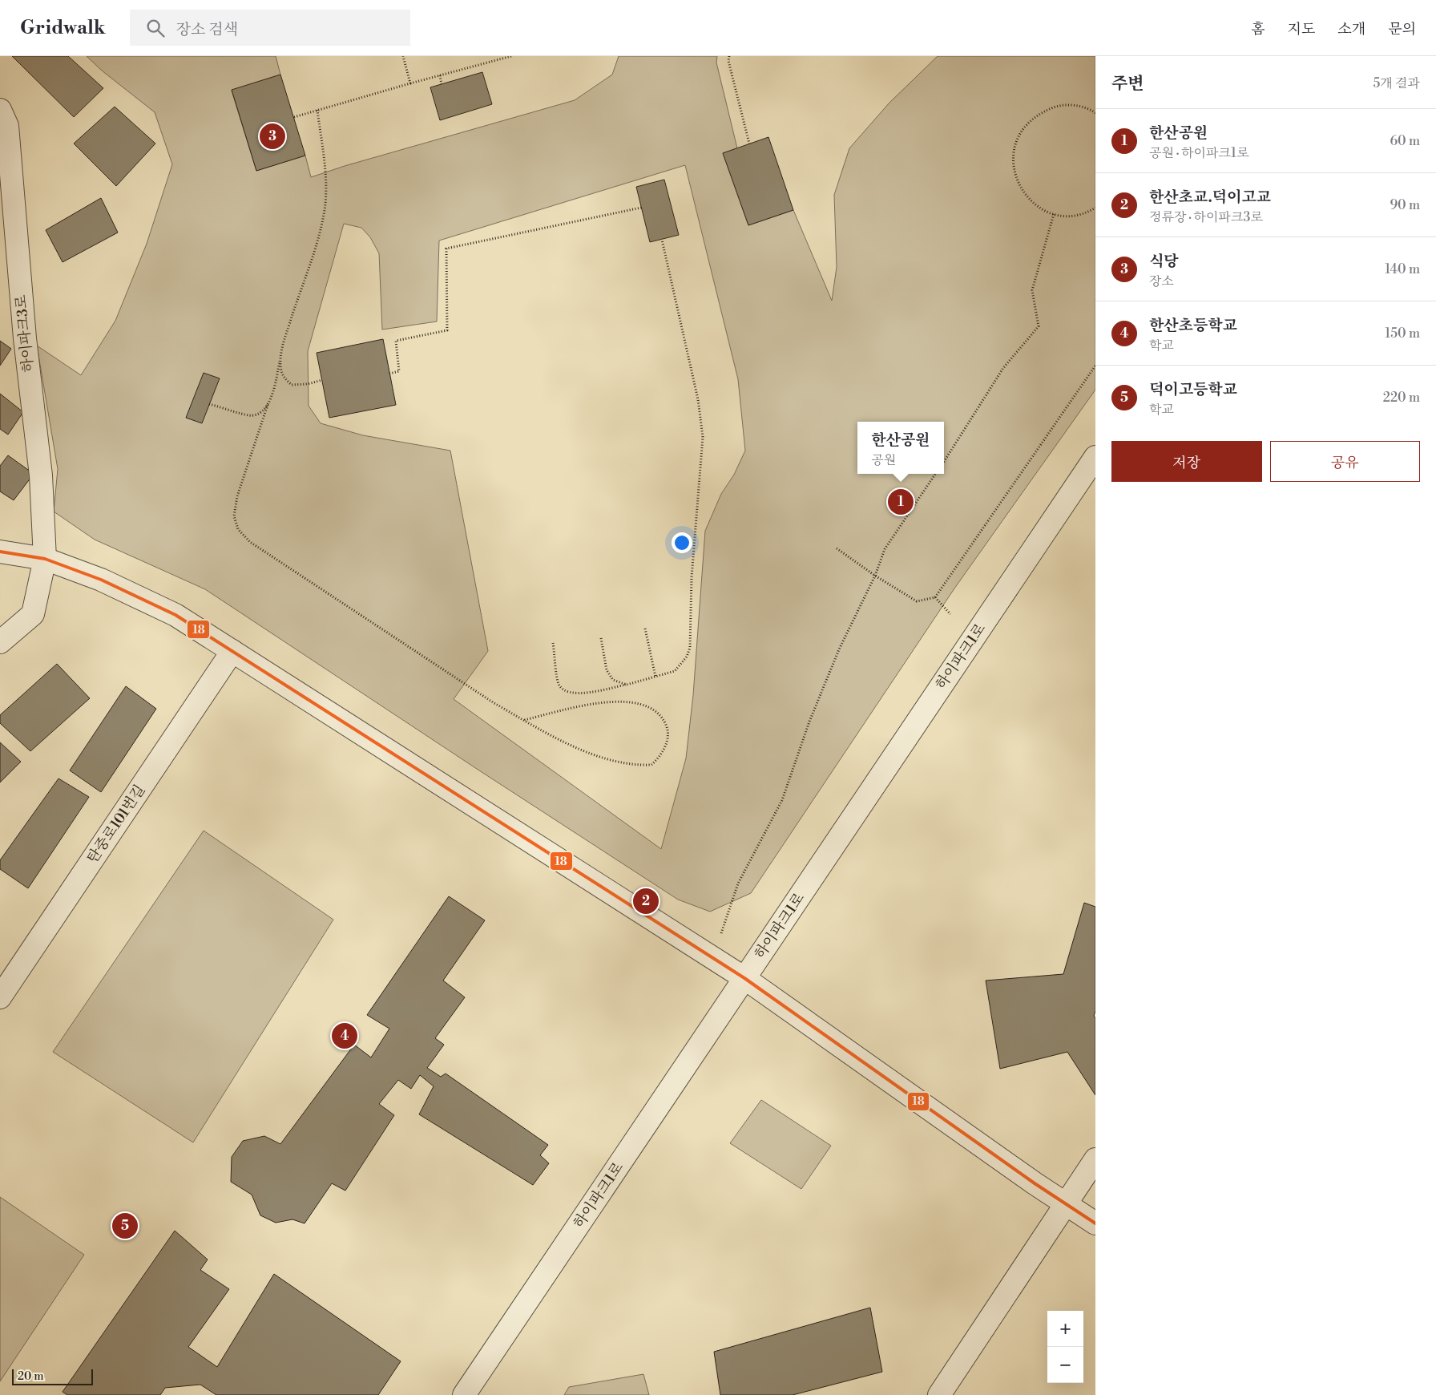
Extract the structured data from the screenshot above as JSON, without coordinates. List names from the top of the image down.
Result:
{
  "streets": {
    "street": ["하이파크3로", "하이파크1로", "탄중로101번길"]
  },
  "lines": ["transit line 18"],
  "scale_bar": "20 m",
  "page": {
    "header": "Gridwalk",
    "search": "장소 검색",
    "nav": [
      "홈",
      "지도",
      "소개",
      "문의"
    ],
    "heading": ["주변", "5개 결과"],
    "list": [
      {
        "mark": "1",
        "name": "한산공원",
        "note": "공원 · 하이파크1로",
        "value": "60 m"
      },
      {
        "mark": "2",
        "name": "한산초교.덕이고교",
        "note": "정류장 · 하이파크3로",
        "value": "90 m"
      },
      {
        "mark": "3",
        "name": "식당",
        "note": "장소",
        "value": "140 m"
      },
      {
        "mark": "4",
        "name": "한산초등학교",
        "note": "학교",
        "value": "150 m"
      },
      {
        "mark": "5",
        "name": "덕이고등학교",
        "note": "학교",
        "value": "220 m"
      }
    ],
    "pins": [
      "3",
      "1",
      "2",
      "4",
      "5"
    ],
    "popup": ["한산공원", "공원"],
    "buttons": ["저장", "공유"],
    "map_buttons": ["+", "−"],
    "scale": "20 m"
  }
}
